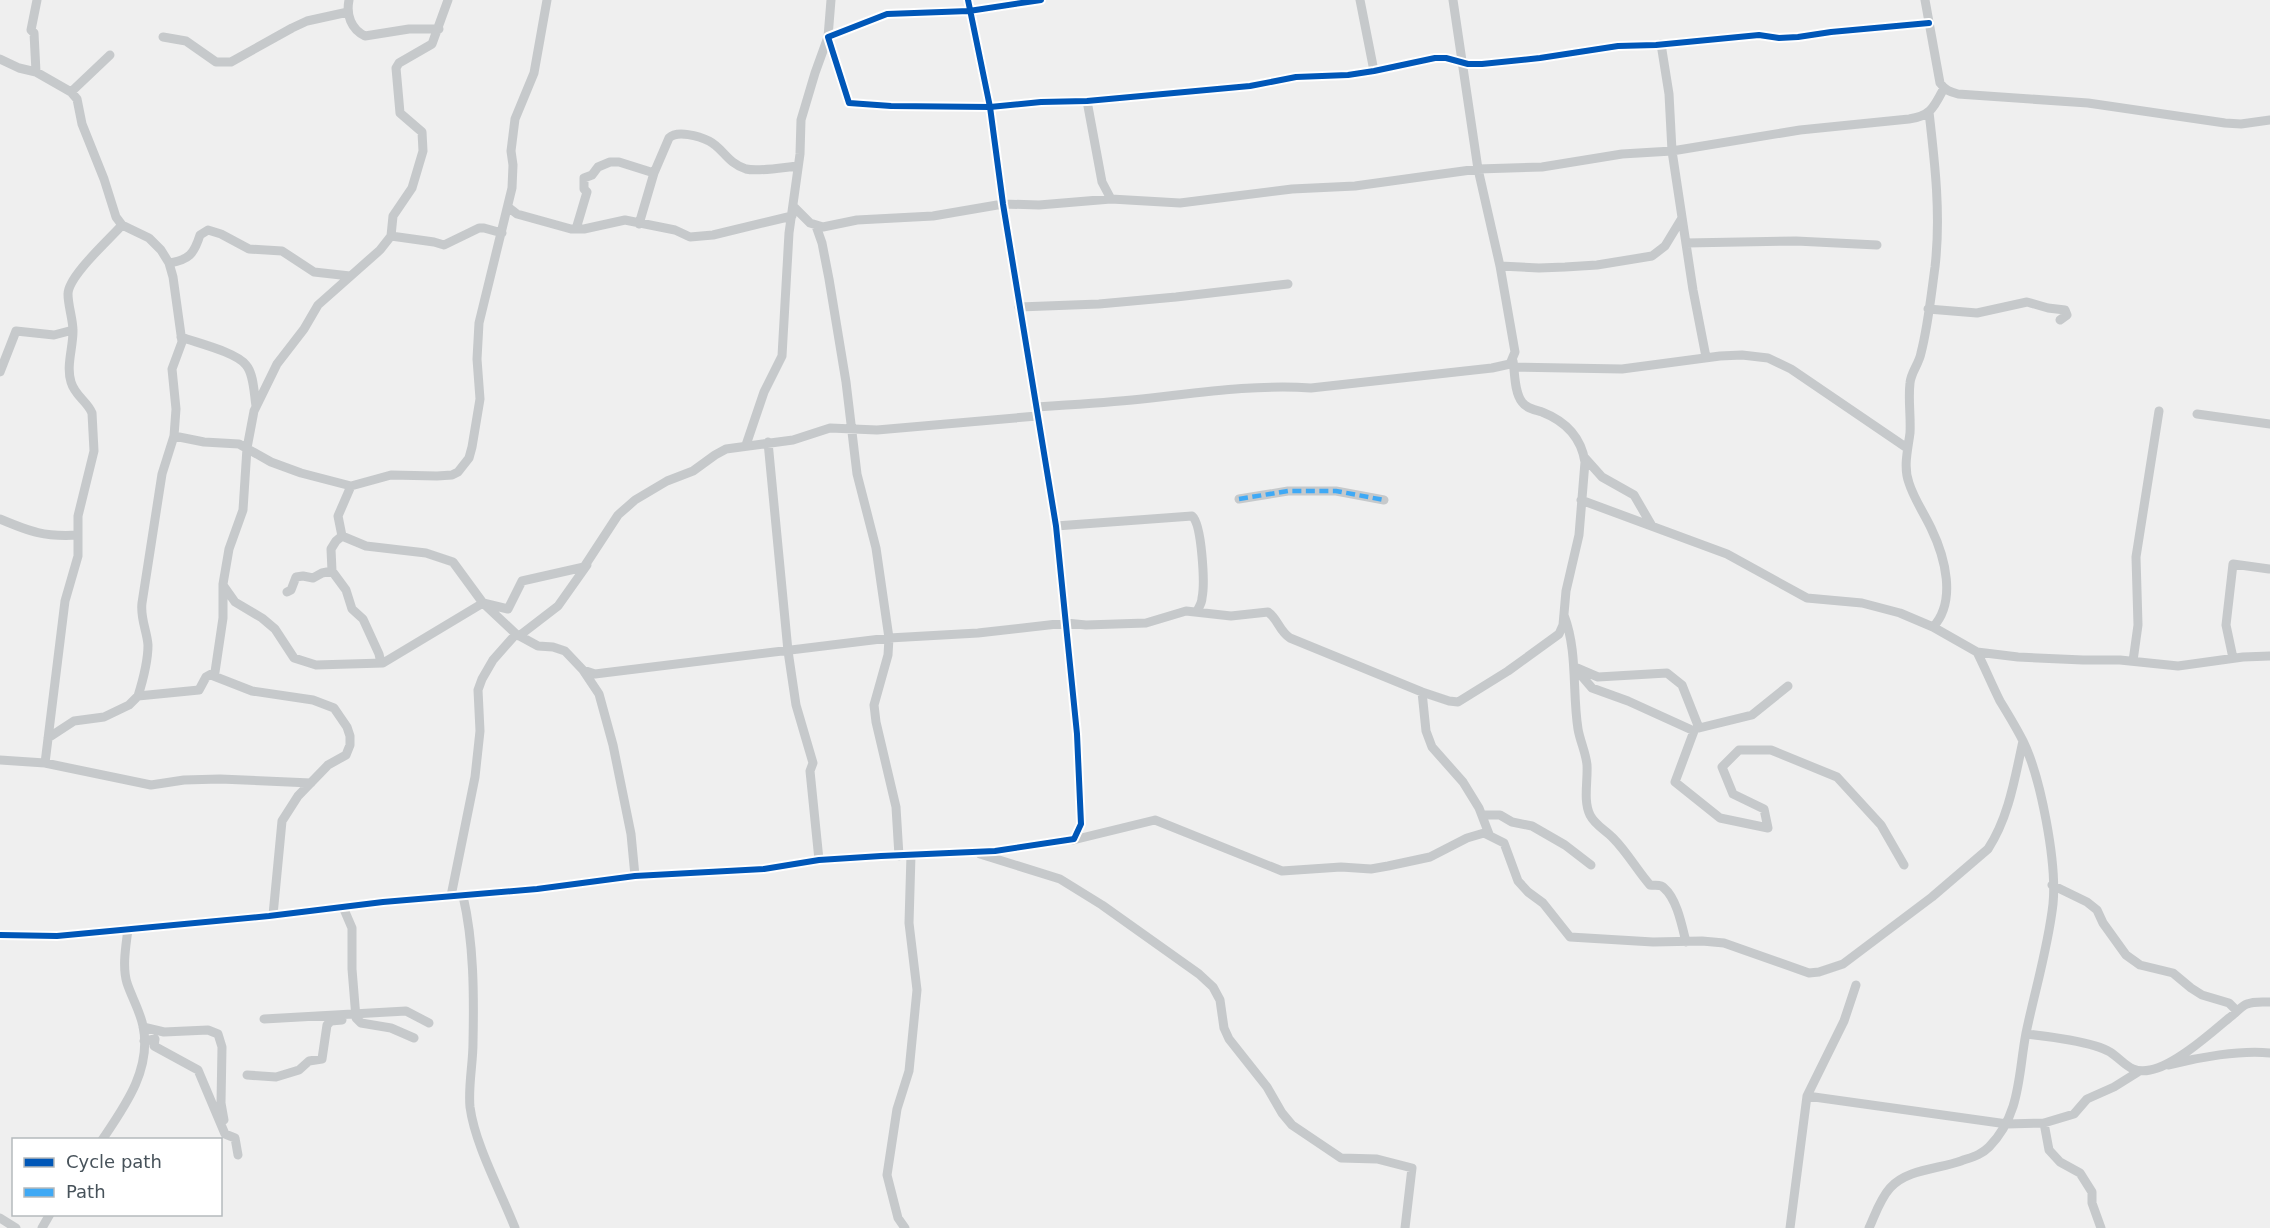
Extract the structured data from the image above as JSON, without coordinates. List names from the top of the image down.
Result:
{
  "legend": ["Cycle path", "Path"]
}
